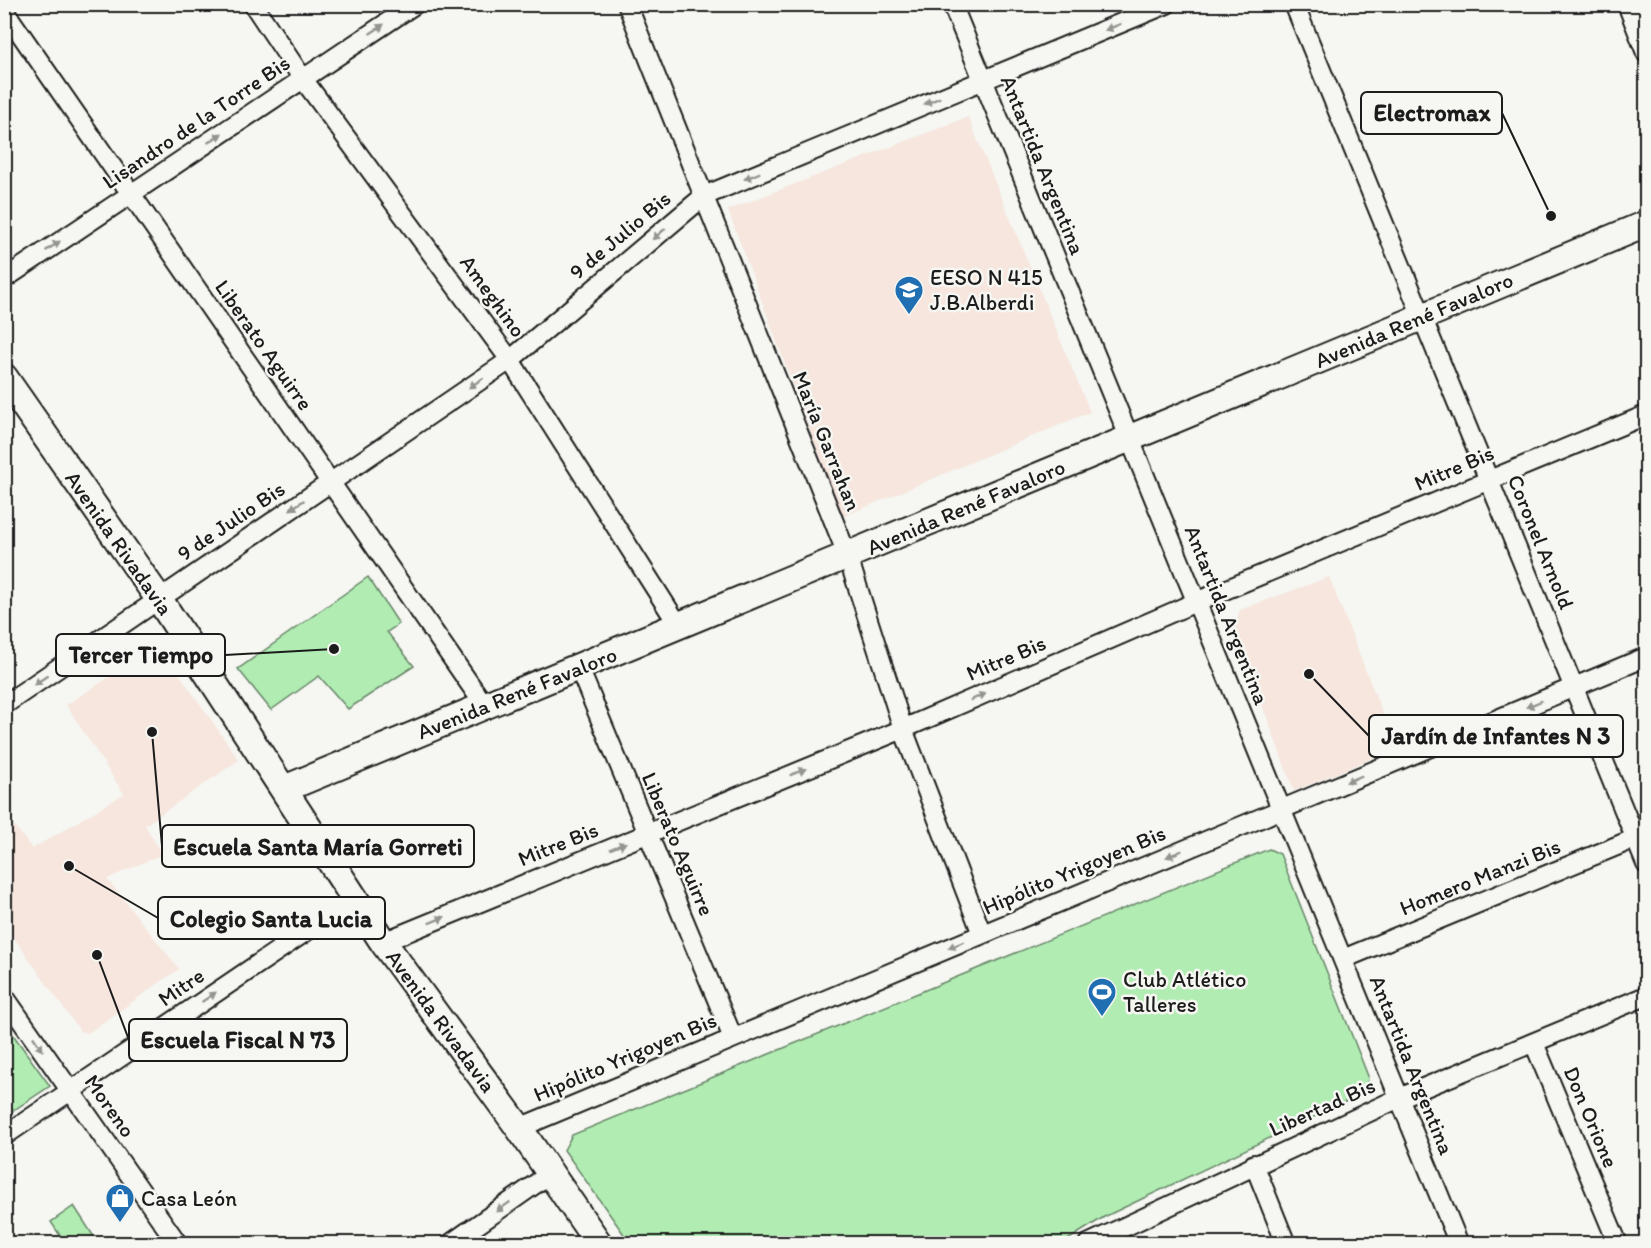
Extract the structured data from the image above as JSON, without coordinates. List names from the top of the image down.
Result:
{
  "streets": {
    "main road": ["Avenida René Favaloro", "Avenida Rivadavia"],
    "street": [
      "Lisandro de la Torre Bis",
      "Antartida Argentina",
      "9 de Julio Bis",
      "Ameghino",
      "Liberato Aguirre",
      "María Garrahan",
      "Mitre Bis",
      "Coronel Arnold",
      "Hipólito Yrigoyen Bis",
      "Homero Manzi Bis",
      "Mitre",
      "Moreno",
      "Libertad Bis",
      "Don Orione"
    ]
  },
  "crossings": [
    ["Lisandro de la Torre Bis", "Ameghino"],
    ["Lisandro de la Torre Bis", "Liberato Aguirre"],
    ["Antartida Argentina", "9 de Julio Bis"],
    ["Antartida Argentina", "Avenida René Favaloro"],
    ["Antartida Argentina", "Mitre Bis"],
    ["Antartida Argentina", "Hipólito Yrigoyen Bis"],
    ["Antartida Argentina", "Homero Manzi Bis"],
    ["Antartida Argentina", "Libertad Bis"],
    ["9 de Julio Bis", "Ameghino"],
    ["9 de Julio Bis", "Liberato Aguirre"],
    ["9 de Julio Bis", "María Garrahan"],
    ["9 de Julio Bis", "Avenida Rivadavia"],
    ["Ameghino", "Avenida René Favaloro"],
    ["Avenida René Favaloro", "Liberato Aguirre"],
    ["Avenida René Favaloro", "María Garrahan"],
    ["Avenida René Favaloro", "Coronel Arnold"],
    ["Avenida René Favaloro", "Avenida Rivadavia"],
    ["Liberato Aguirre", "Mitre Bis"],
    ["Liberato Aguirre", "Hipólito Yrigoyen Bis"],
    ["María Garrahan", "Mitre Bis"],
    ["María Garrahan", "Hipólito Yrigoyen Bis"],
    ["Mitre Bis", "Coronel Arnold"],
    ["Mitre Bis", "Avenida Rivadavia"],
    ["Coronel Arnold", "Hipólito Yrigoyen Bis"],
    ["Coronel Arnold", "Homero Manzi Bis"],
    ["Avenida Rivadavia", "Hipólito Yrigoyen Bis"],
    ["Avenida Rivadavia", "Mitre"],
    ["Mitre", "Moreno"],
    ["Libertad Bis", "Don Orione"]
  ],
  "one_way": [
    "Lisandro de la Torre Bis",
    "9 de Julio Bis",
    "Mitre Bis",
    "Hipólito Yrigoyen Bis",
    "Mitre",
    "Moreno"
  ],
  "places": {
    "other": [
      "Electromax",
      "Tercer Tiempo",
      "Jardín de Infantes N 3",
      "Escuela Santa María Gorreti",
      "Colegio Santa Lucia",
      "Escuela Fiscal N 73"
    ],
    "school or university": ["EESO N 415 J.B.Alberdi"],
    "sports": ["Club Atlético Talleres"],
    "shop": ["Casa León"]
  }
}
